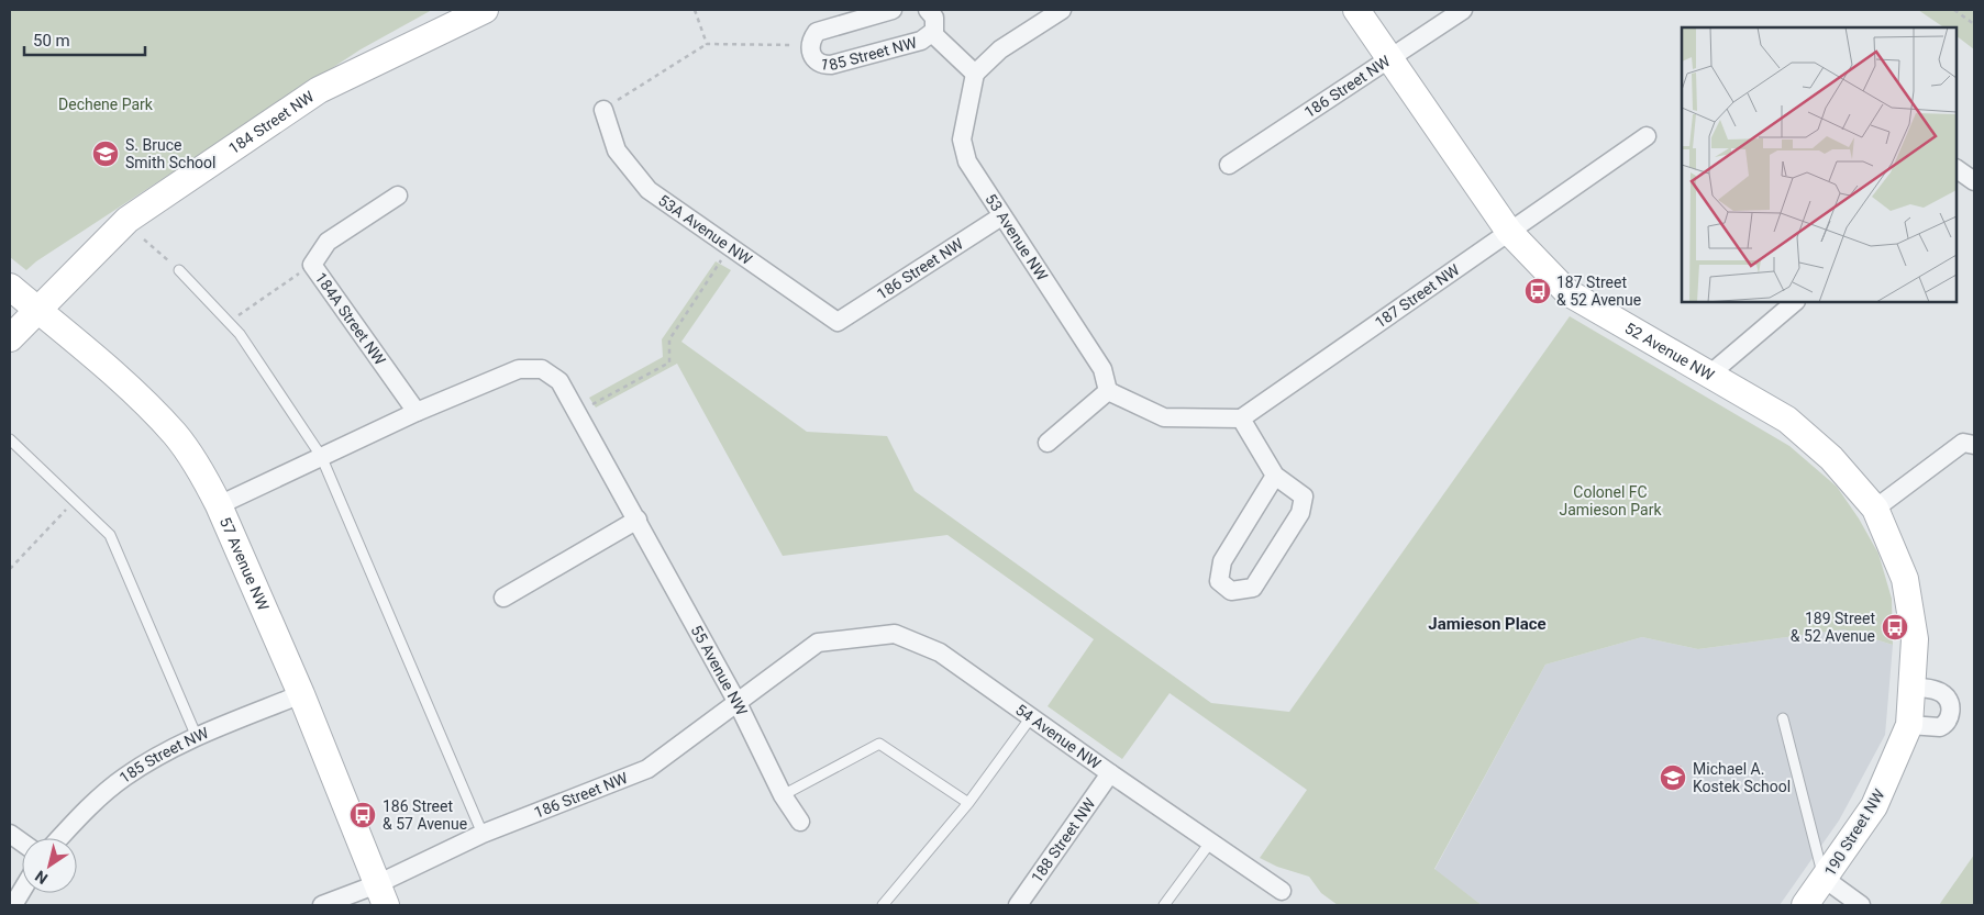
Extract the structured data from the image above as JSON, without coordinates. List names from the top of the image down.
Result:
{
  "streets": {
    "street": [
      "185 Street NW",
      "186 Street NW",
      "184 Street NW",
      "53A Avenue NW",
      "53 Avenue NW",
      "187 Street NW",
      "184A Street NW",
      "52 Avenue NW",
      "57 Avenue NW",
      "55 Avenue NW",
      "54 Avenue NW",
      "190 Street NW",
      "188 Street NW"
    ]
  },
  "crossings": [
    ["185 Street NW", "53 Avenue NW"],
    ["185 Street NW", "57 Avenue NW"],
    ["186 Street NW", "53A Avenue NW"],
    ["186 Street NW", "53 Avenue NW"],
    ["186 Street NW", "52 Avenue NW"],
    ["186 Street NW", "57 Avenue NW"],
    ["186 Street NW", "55 Avenue NW"],
    ["186 Street NW", "54 Avenue NW"],
    ["184 Street NW", "57 Avenue NW"],
    ["187 Street NW", "52 Avenue NW"],
    ["184A Street NW", "55 Avenue NW"],
    ["52 Avenue NW", "190 Street NW"],
    ["54 Avenue NW", "188 Street NW"]
  ],
  "districts": ["Jamieson Place"],
  "parks": ["Dechene Park", "Colonel FC Jamieson Park"],
  "places": {
    "school or university": ["S. Bruce Smith School", "Michael A. Kostek School"],
    "bus stop": ["187 Street & 52 Avenue", "189 Street & 52 Avenue", "186 Street & 57 Avenue"]
  },
  "scale_bar": "50 m",
  "north": "bottom left"
}
